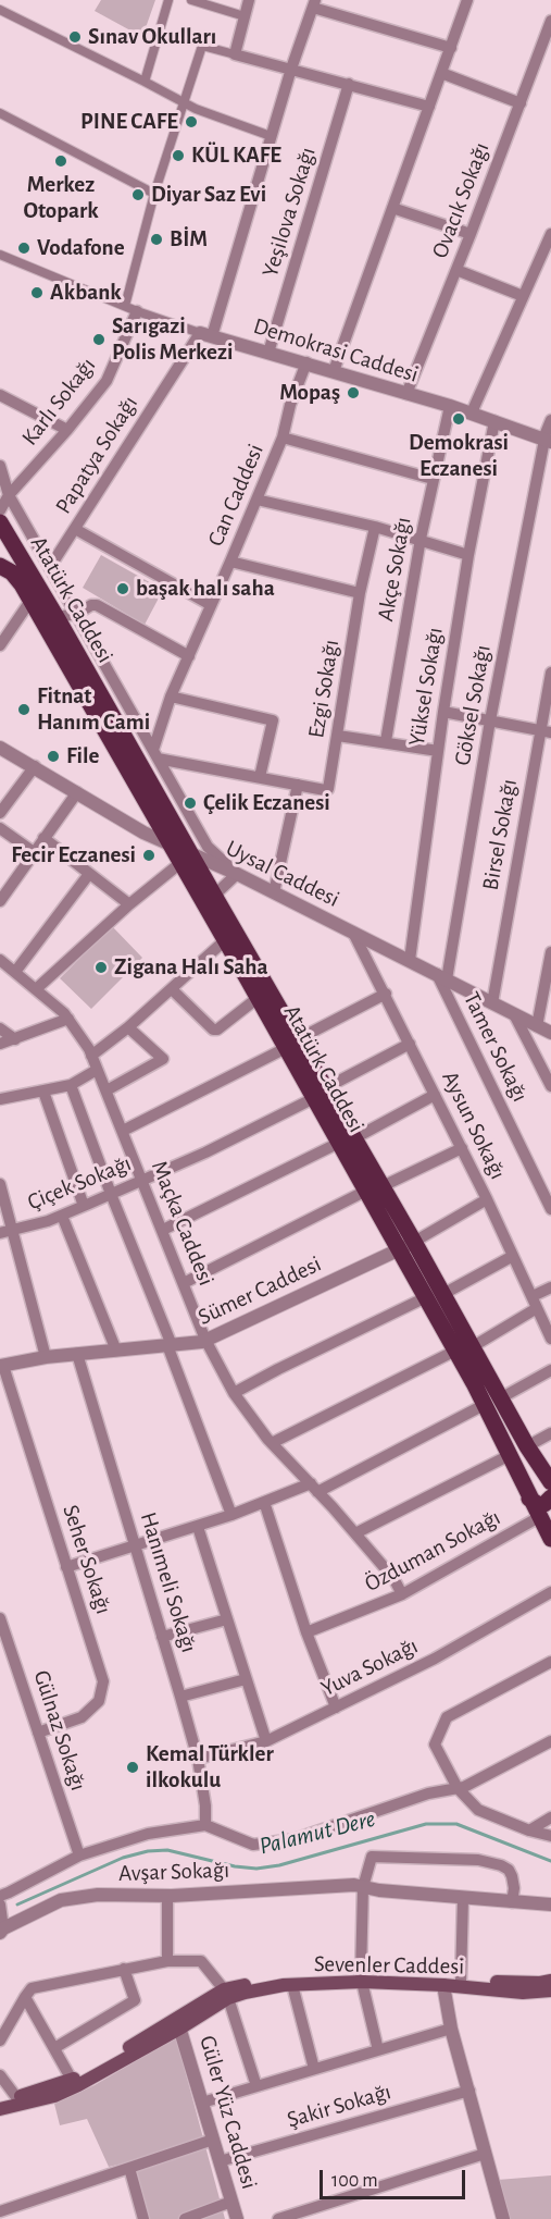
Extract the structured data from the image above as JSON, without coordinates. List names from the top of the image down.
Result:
{
  "streets": {
    "main road": ["Atatürk Caddesi", "Sevenler Caddesi"],
    "street": [
      "Ovacık Sokağı",
      "Yeşilova Sokağı",
      "Demokrasi Caddesi",
      "Karlı Sokağı",
      "Papatya Sokağı",
      "Can Caddesi",
      "Akçe Sokağı",
      "Yüksel Sokağı",
      "Ezgi Sokağı",
      "Göksel Sokağı",
      "Birsel Sokağı",
      "Uysal Caddesi",
      "Tamer Sokağı",
      "Aysun Sokağı",
      "Çiçek Sokağı",
      "Maçka Caddesi",
      "Sümer Caddesi",
      "Özduman Sokağı",
      "Seher Sokağı",
      "Hanımeli Sokağı",
      "Yuva Sokağı",
      "Gülnaz Sokağı",
      "Avşar Sokağı",
      "Şakir Sokağı",
      "Güler Yüz Caddesi"
    ]
  },
  "crossings": [
    ["Ovacık Sokağı", "Demokrasi Caddesi"],
    ["Yeşilova Sokağı", "Demokrasi Caddesi"],
    ["Demokrasi Caddesi", "Karlı Sokağı"],
    ["Demokrasi Caddesi", "Papatya Sokağı"],
    ["Demokrasi Caddesi", "Can Caddesi"],
    ["Demokrasi Caddesi", "Akçe Sokağı"],
    ["Demokrasi Caddesi", "Yüksel Sokağı"],
    ["Demokrasi Caddesi", "Göksel Sokağı"],
    ["Can Caddesi", "Ezgi Sokağı"],
    ["Atatürk Caddesi", "Uysal Caddesi"],
    ["Atatürk Caddesi", "Çiçek Sokağı"],
    ["Atatürk Caddesi", "Sümer Caddesi"],
    ["Atatürk Caddesi", "Özduman Sokağı"],
    ["Yüksel Sokağı", "Uysal Caddesi"],
    ["Göksel Sokağı", "Uysal Caddesi"],
    ["Göksel Sokağı", "Tamer Sokağı"],
    ["Birsel Sokağı", "Uysal Caddesi"],
    ["Uysal Caddesi", "Tamer Sokağı"],
    ["Uysal Caddesi", "Aysun Sokağı"],
    ["Aysun Sokağı", "Çiçek Sokağı"],
    ["Çiçek Sokağı", "Maçka Caddesi"],
    ["Maçka Caddesi", "Sümer Caddesi"],
    ["Maçka Caddesi", "Özduman Sokağı"],
    ["Sümer Caddesi", "Seher Sokağı"],
    ["Sümer Caddesi", "Hanımeli Sokağı"],
    ["Seher Sokağı", "Gülnaz Sokağı"],
    ["Hanımeli Sokağı", "Yuva Sokağı"],
    ["Avşar Sokağı", "Sevenler Caddesi"],
    ["Sevenler Caddesi", "Güler Yüz Caddesi"],
    ["Şakir Sokağı", "Güler Yüz Caddesi"]
  ],
  "water": ["Palamut Dere"],
  "places": [
    "Sınav Okulları",
    "PINE CAFE",
    "KÜL KAFE",
    "Merkez Otopark",
    "Diyar Saz Evi",
    "BİM",
    "Vodafone",
    "Akbank",
    "Sarıgazi Polis Merkezi",
    "Mopaş",
    "Demokrasi Eczanesi",
    "başak halı saha",
    "Fitnat Hanım Cami",
    "File",
    "Çelik Eczanesi",
    "Fecir Eczanesi",
    "Zigana Halı Saha",
    "Kemal Türkler ilkokulu"
  ],
  "scale_bar": "100 m"
}
